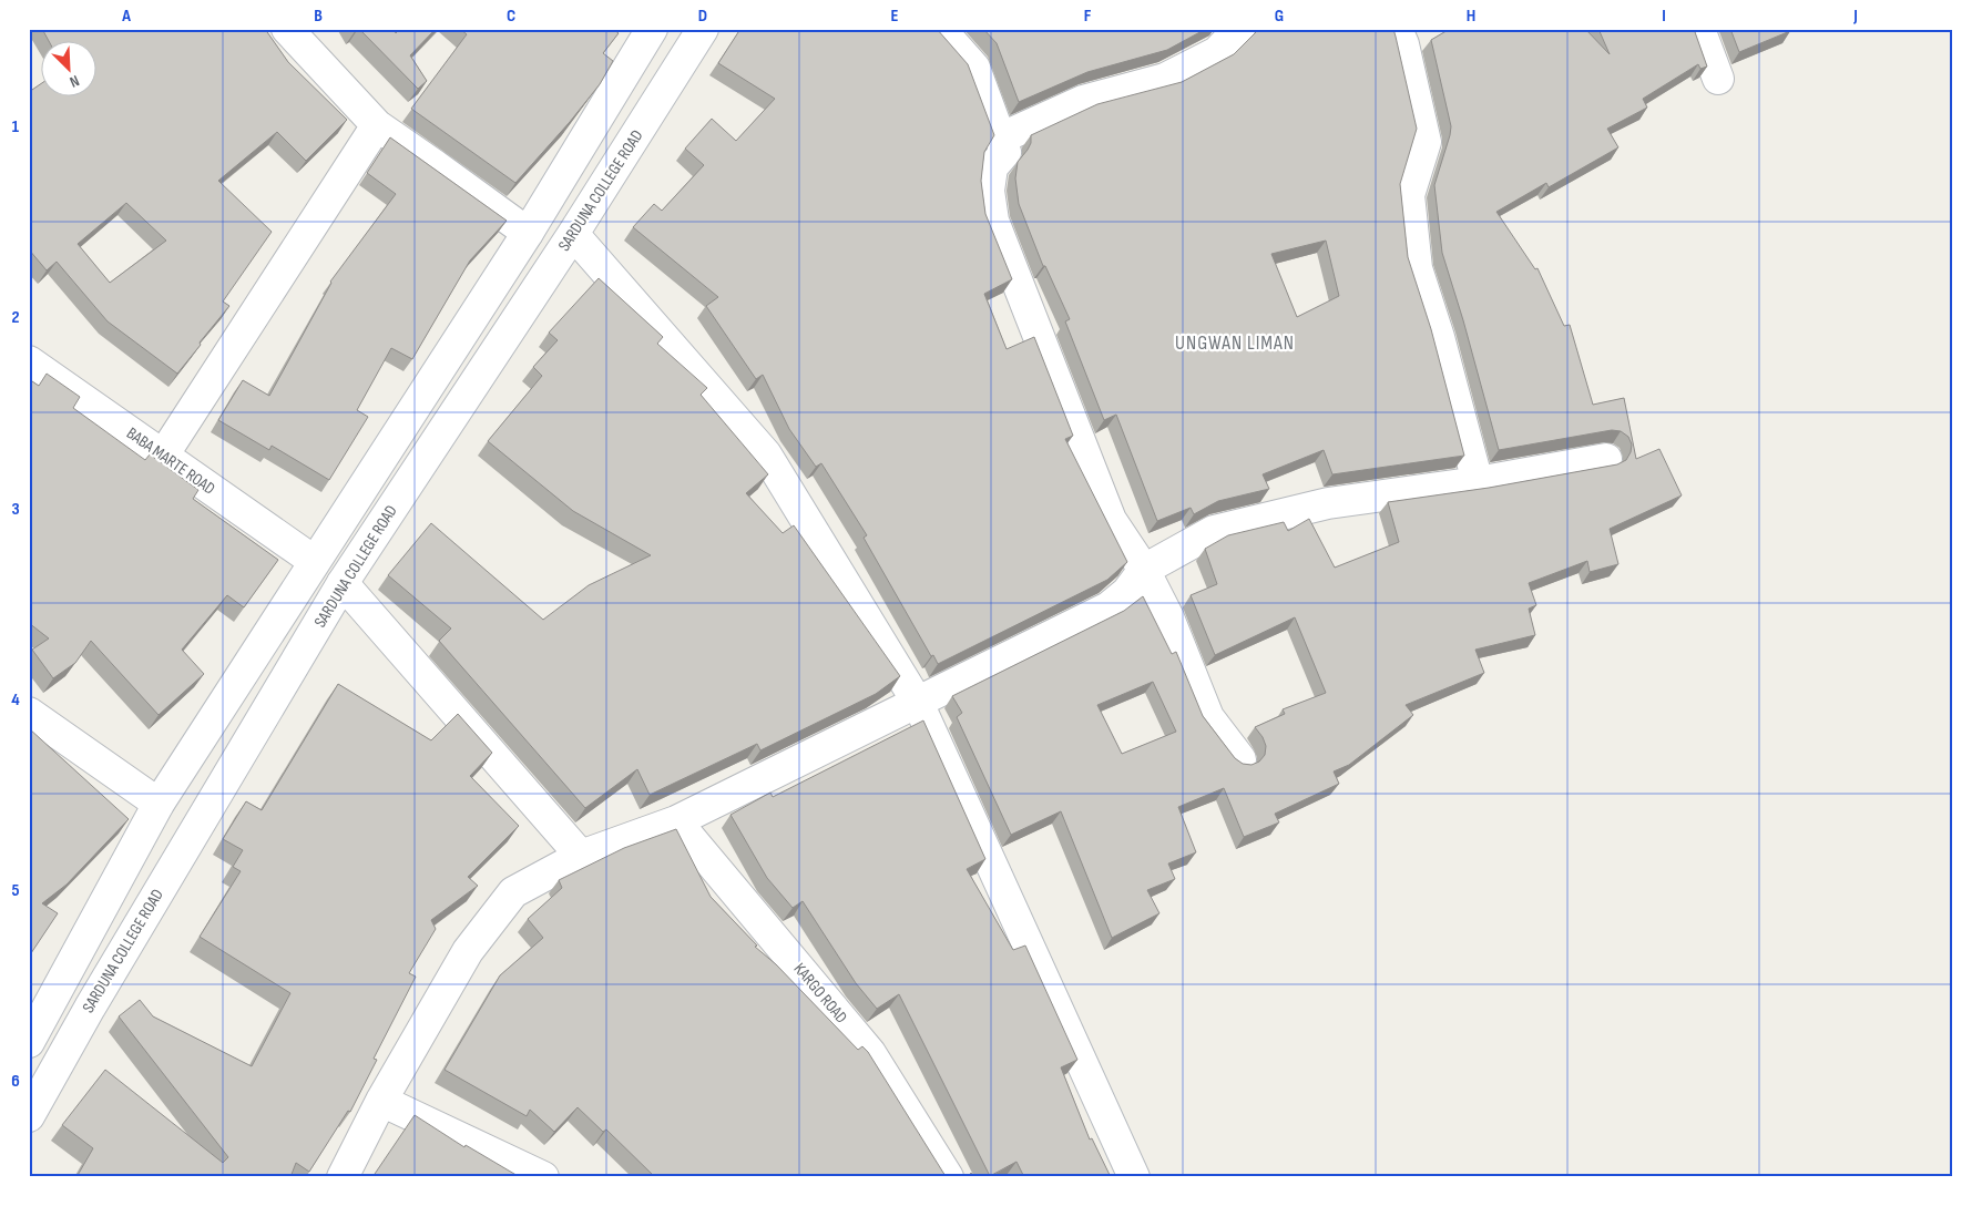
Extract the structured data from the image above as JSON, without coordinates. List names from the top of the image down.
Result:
{
  "streets": {
    "street": ["SARDUNA COLLEGE ROAD", "BABA MARTE ROAD", "KARGO ROAD"]
  },
  "districts": ["UNGWAN LIMAN"],
  "north": "bottom right",
  "grid": {
    "columns": [
      "A",
      "B",
      "C",
      "D",
      "E",
      "F",
      "G",
      "H",
      "I",
      "J"
    ],
    "rows": [
      "1",
      "2",
      "3",
      "4",
      "5",
      "6"
    ]
  }
}
